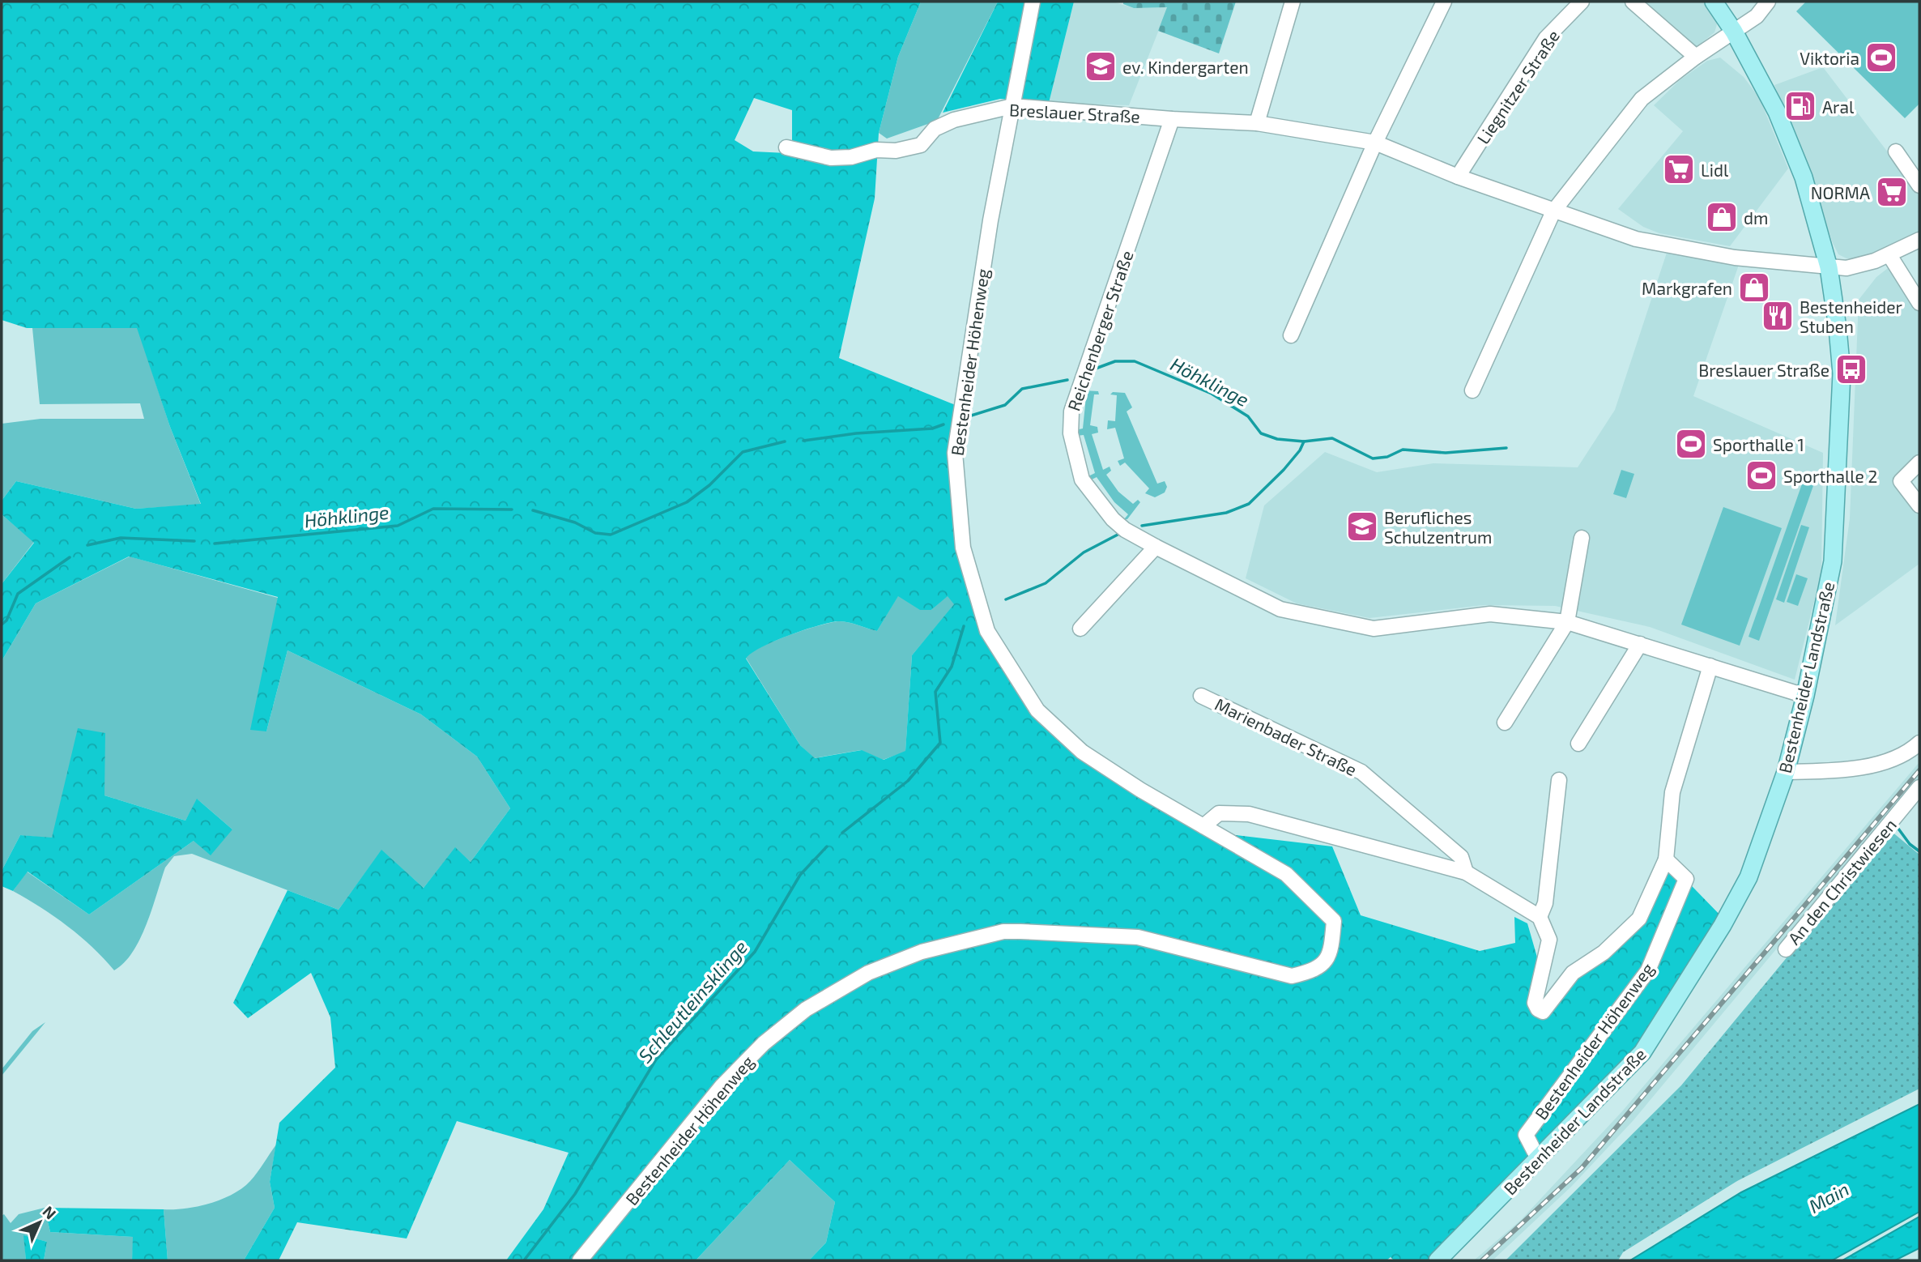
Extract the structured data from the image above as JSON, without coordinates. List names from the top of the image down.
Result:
{
  "streets": {
    "main road": ["Bestenheider Landstraße"],
    "street": [
      "Liegnitzer Straße",
      "Breslauer Straße",
      "Reichenberger Straße",
      "Bestenheider Höhenweg",
      "Marienbader Straße",
      "An den Christwiesen"
    ]
  },
  "crossings": [
    ["Liegnitzer Straße", "Breslauer Straße"],
    ["Breslauer Straße", "Reichenberger Straße"],
    ["Breslauer Straße", "Bestenheider Höhenweg"],
    ["Breslauer Straße", "Bestenheider Landstraße"],
    ["Reichenberger Straße", "Bestenheider Landstraße"],
    ["Bestenheider Höhenweg", "Bestenheider Landstraße"]
  ],
  "water": ["Höhklinge", "Schleutleinsklinge", "Main"],
  "places": {
    "sports": ["Viktoria", "Sporthalle 1", "Sporthalle 2"],
    "school or university": ["ev. Kindergarten", "Berufliches Schulzentrum"],
    "fuel station": ["Aral"],
    "supermarket": ["Lidl", "NORMA"],
    "shop": ["dm", "Markgrafen"],
    "restaurant": ["Bestenheider Stuben"],
    "bus stop": ["Breslauer Straße"]
  },
  "north": "top right"
}
